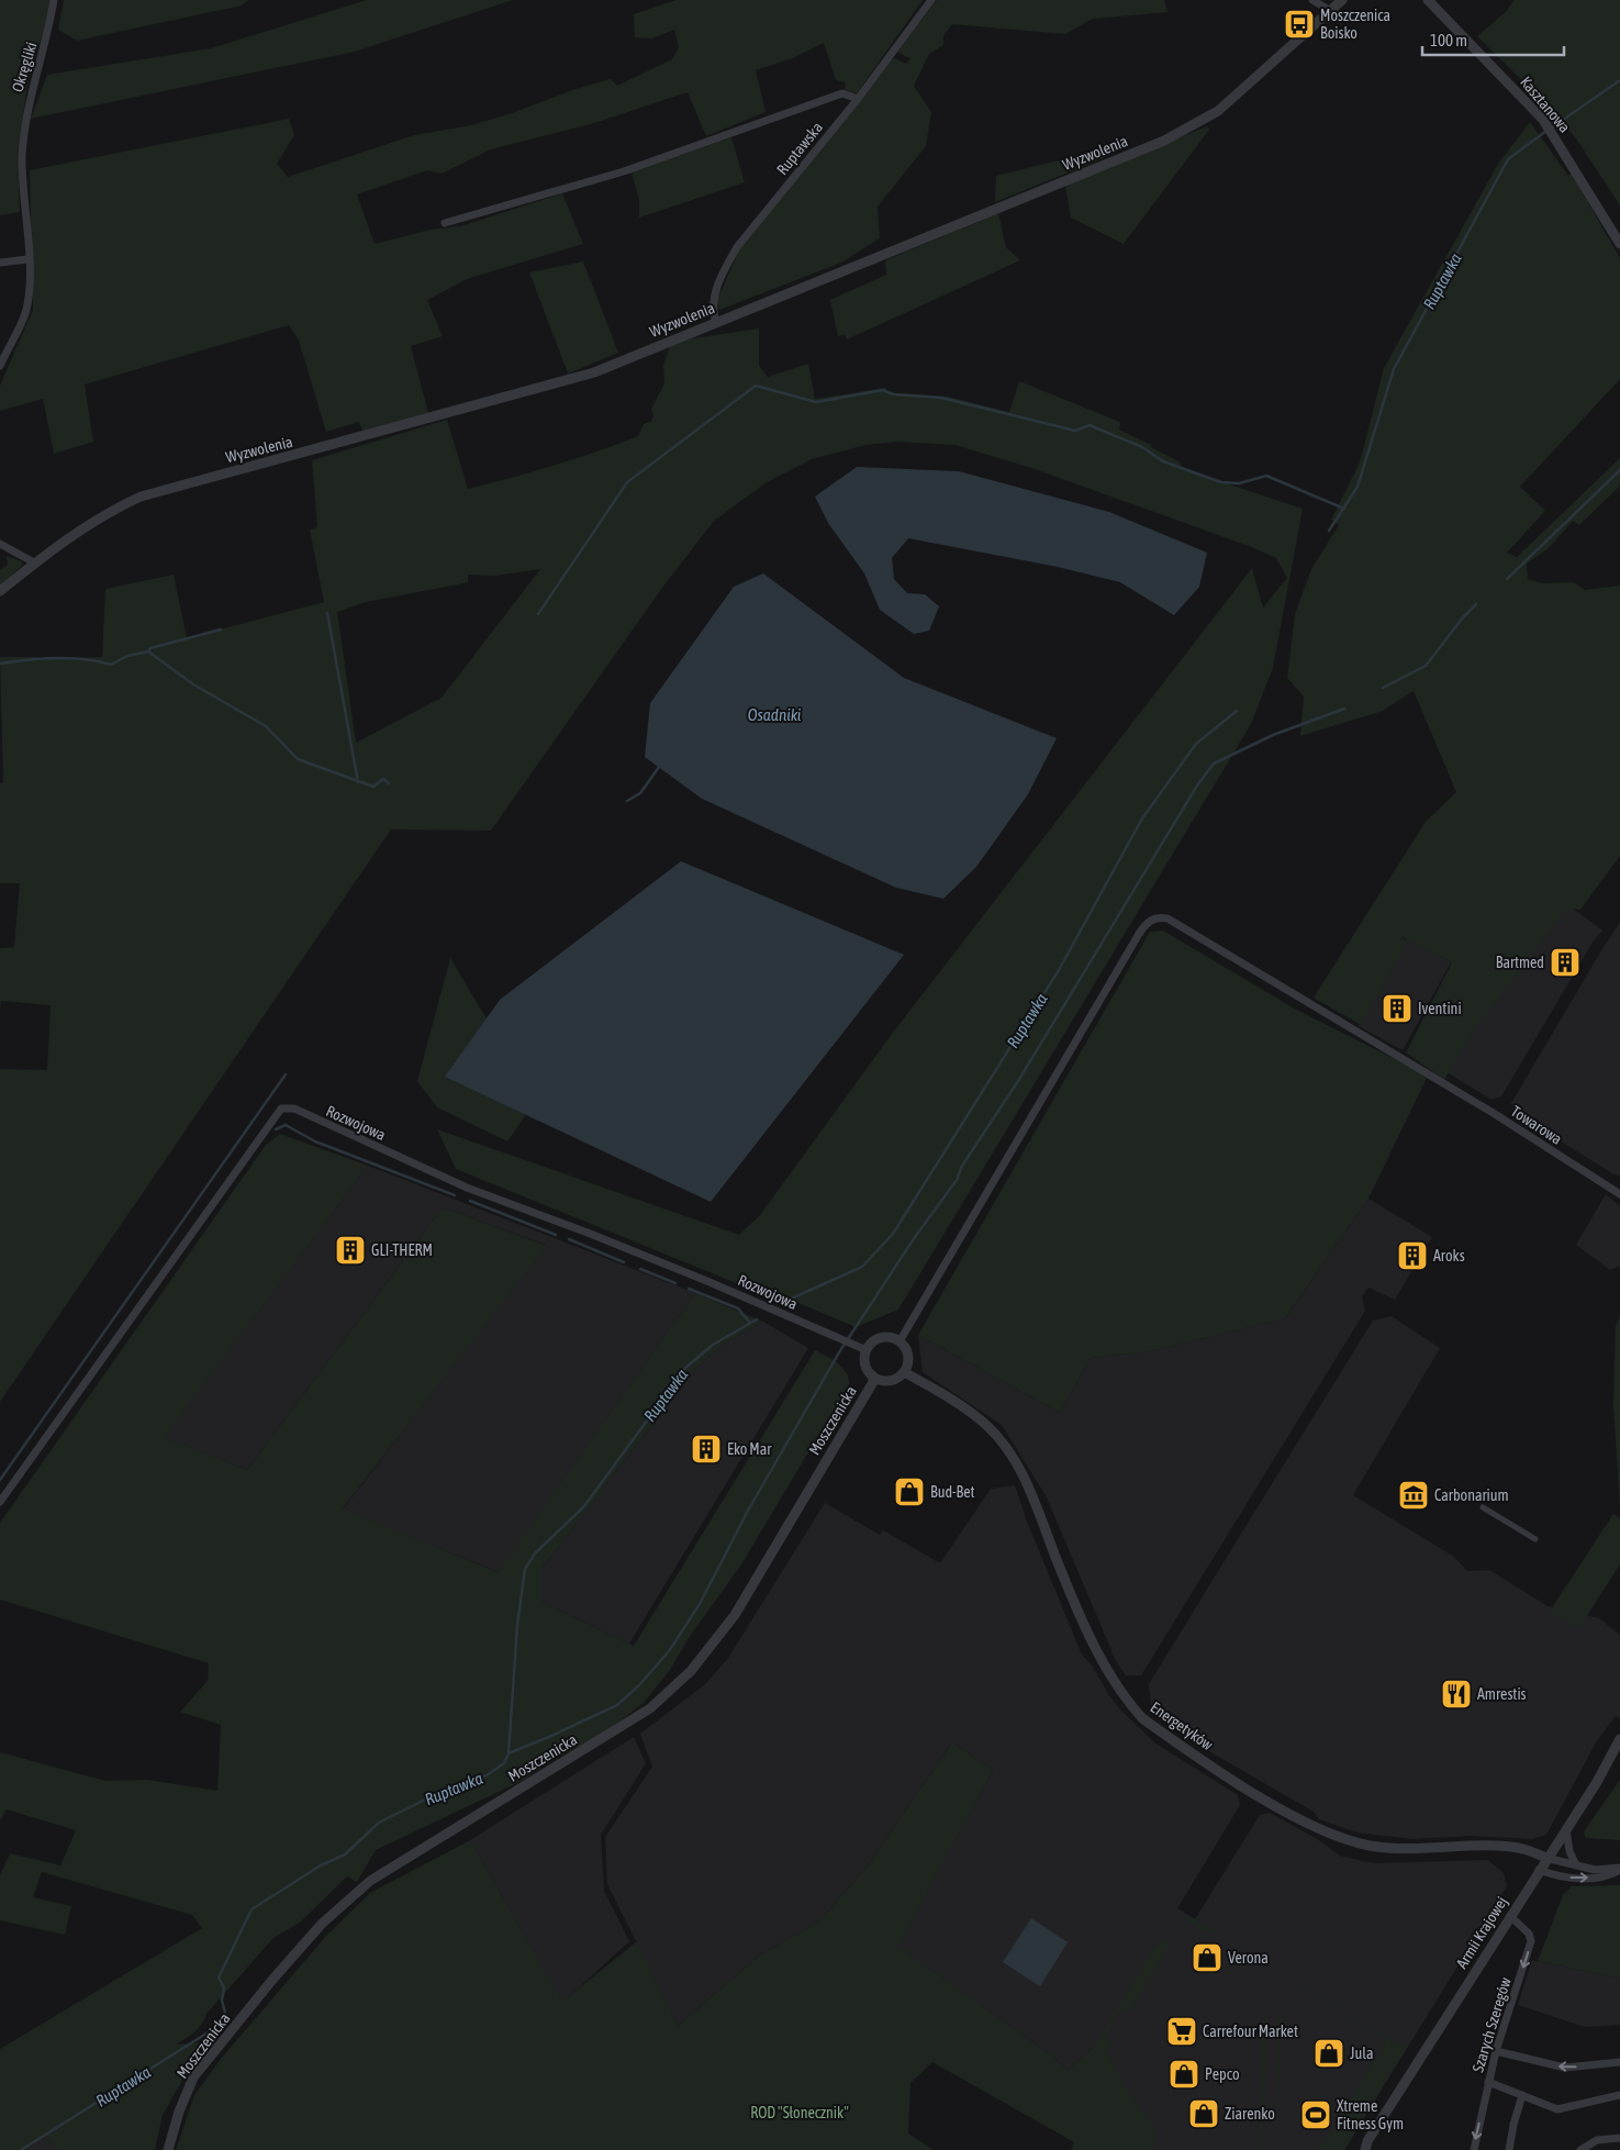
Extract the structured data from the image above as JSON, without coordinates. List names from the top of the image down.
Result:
{
  "streets": {
    "street": [
      "Okręgliki",
      "Kasztanowa",
      "Ruptawska",
      "Wyzwolenia",
      "Rozwojowa",
      "Towarowa",
      "Moszczenicka",
      "Energetyków",
      "Armii Krajowej",
      "Szarych Szeregów"
    ]
  },
  "crossings": [
    ["Ruptawska", "Wyzwolenia"],
    ["Rozwojowa", "Towarowa"],
    ["Rozwojowa", "Moszczenicka"],
    ["Rozwojowa", "Energetyków"],
    ["Towarowa", "Moszczenicka"],
    ["Towarowa", "Energetyków"],
    ["Moszczenicka", "Energetyków"],
    ["Energetyków", "Armii Krajowej"],
    ["Armii Krajowej", "Szarych Szeregów"]
  ],
  "one_way": ["Szarych Szeregów"],
  "water": ["Ruptawka", "Osadniki"],
  "parks": ["ROD \"Słonecznik\""],
  "places": {
    "bus stop": ["Moszczenica Boisko"],
    "building": [
      "Bartmed",
      "Iventini",
      "GLI-THERM",
      "Aroks",
      "Eko Mar"
    ],
    "shop": [
      "Bud-Bet",
      "Verona",
      "Jula",
      "Pepco",
      "Ziarenko"
    ],
    "museum": ["Carbonarium"],
    "restaurant": ["Amrestis"],
    "supermarket": ["Carrefour Market"],
    "sports": ["Xtreme Fitness Gym"]
  },
  "scale_bar": "100 m"
}
